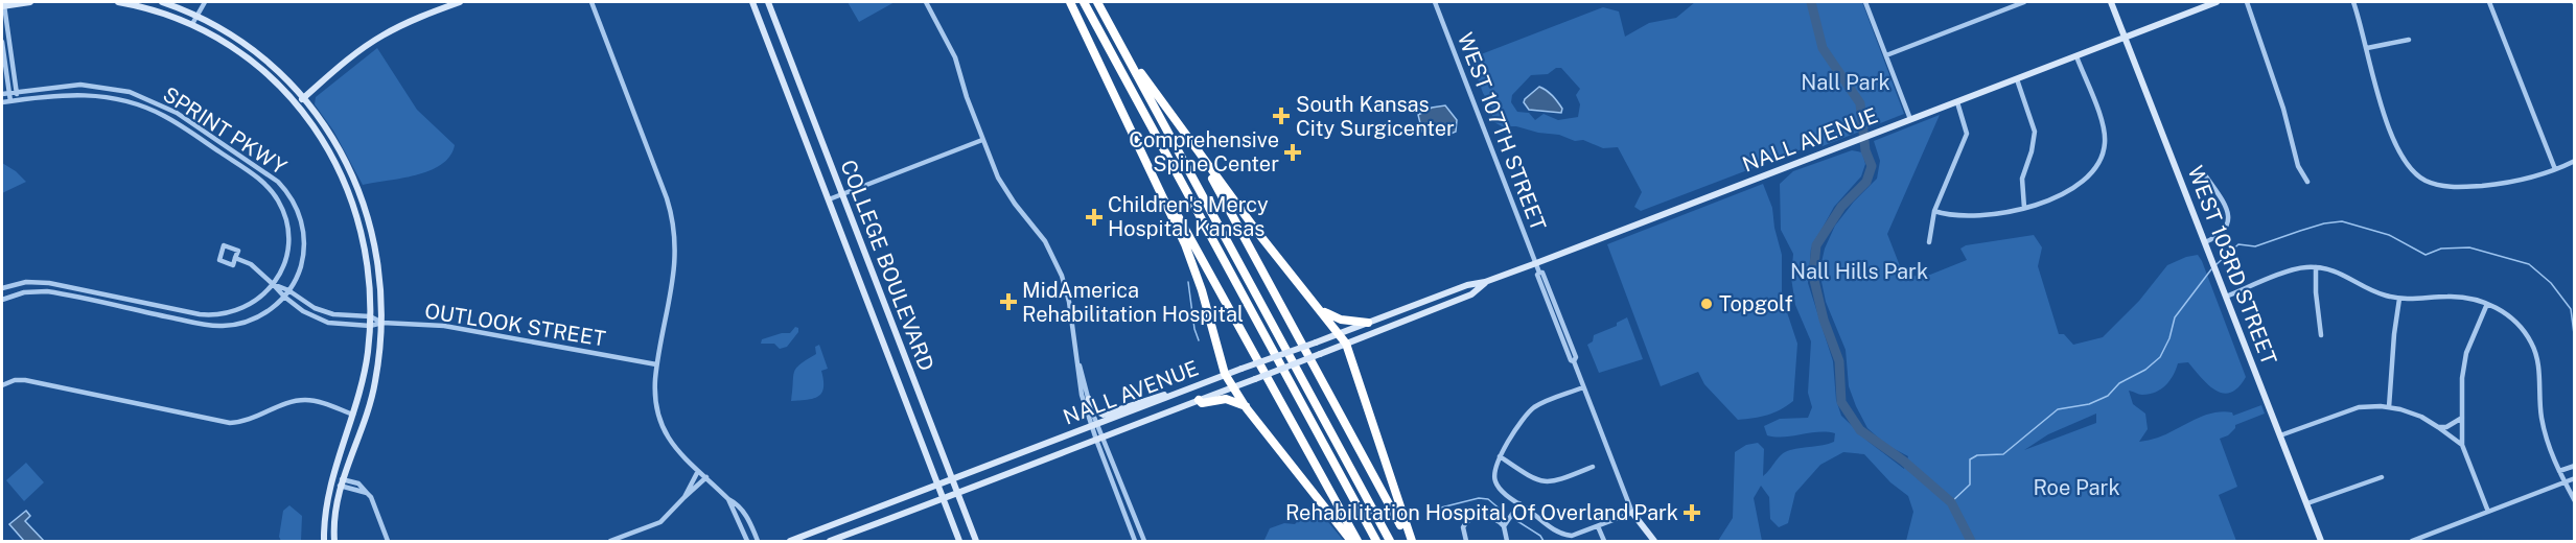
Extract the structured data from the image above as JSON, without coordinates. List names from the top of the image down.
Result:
{
  "streets": {
    "main road": ["NALL AVENUE", "COLLEGE BOULEVARD", "WEST 103RD STREET"],
    "street": ["SPRINT PKWY", "WEST 107TH STREET", "OUTLOOK STREET"]
  },
  "crossings": [
    ["WEST 107TH STREET", "NALL AVENUE"],
    ["NALL AVENUE", "COLLEGE BOULEVARD"],
    ["NALL AVENUE", "WEST 103RD STREET"]
  ],
  "parks": ["Nall Park", "Nall Hills Park", "Roe Park"],
  "places": {
    "health": [
      "South Kansas City Surgicenter",
      "Comprehensive Spine Center",
      "Children's Mercy Hospital Kansas",
      "MidAmerica Rehabilitation Hospital",
      "Rehabilitation Hospital Of Overland Park"
    ],
    "other": ["Topgolf"]
  }
}
